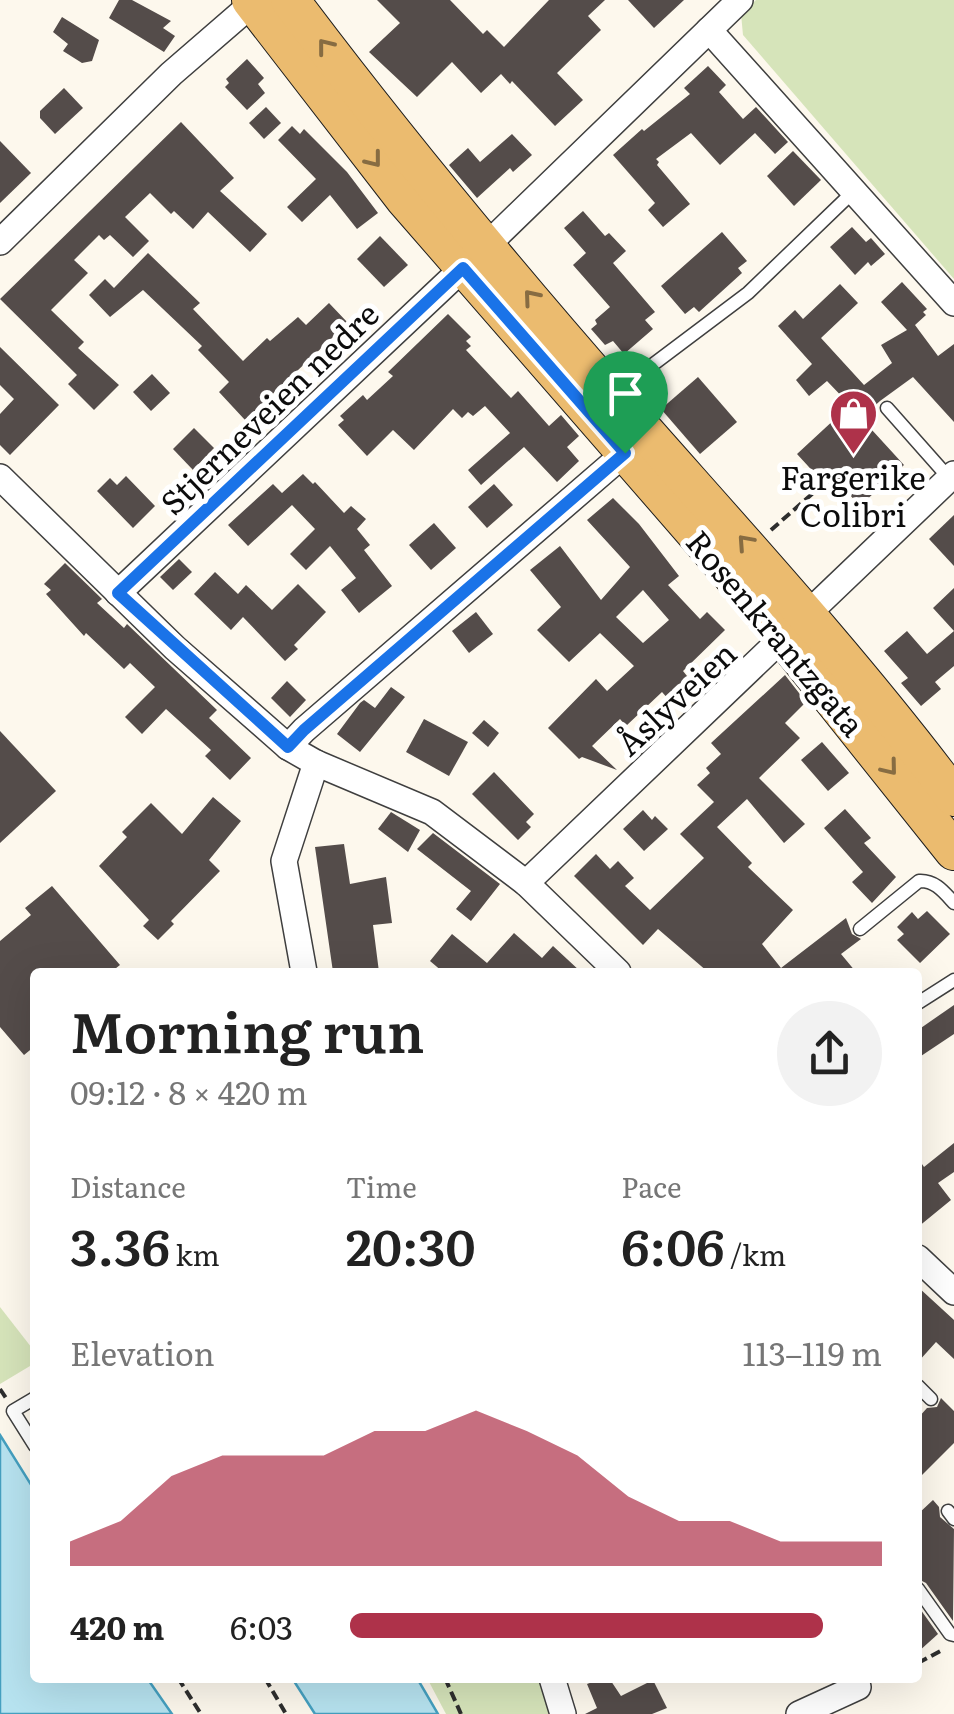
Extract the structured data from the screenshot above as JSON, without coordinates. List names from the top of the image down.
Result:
{
  "streets": {
    "main road": ["Rosenkrantzgata"],
    "street": ["Stjerneveien nedre", "Åslyveien"]
  },
  "crossings": [
    ["Stjerneveien nedre", "Rosenkrantzgata"],
    ["Rosenkrantzgata", "Åslyveien"]
  ],
  "places": {
    "shop": ["Fargerike Colibri"]
  },
  "page": {
    "heading": ["Morning run", "09:12 · 8 × 420 m"],
    "stats": [
      ["Distance", "3.36 km"],
      ["Time", "20:30"],
      ["Pace", "6:06 /km"]
    ],
    "chart": ["Elevation", "113–119 m"],
    "list": [
      {
        "name": "420 m",
        "note": "6:03"
      }
    ]
  }
}
